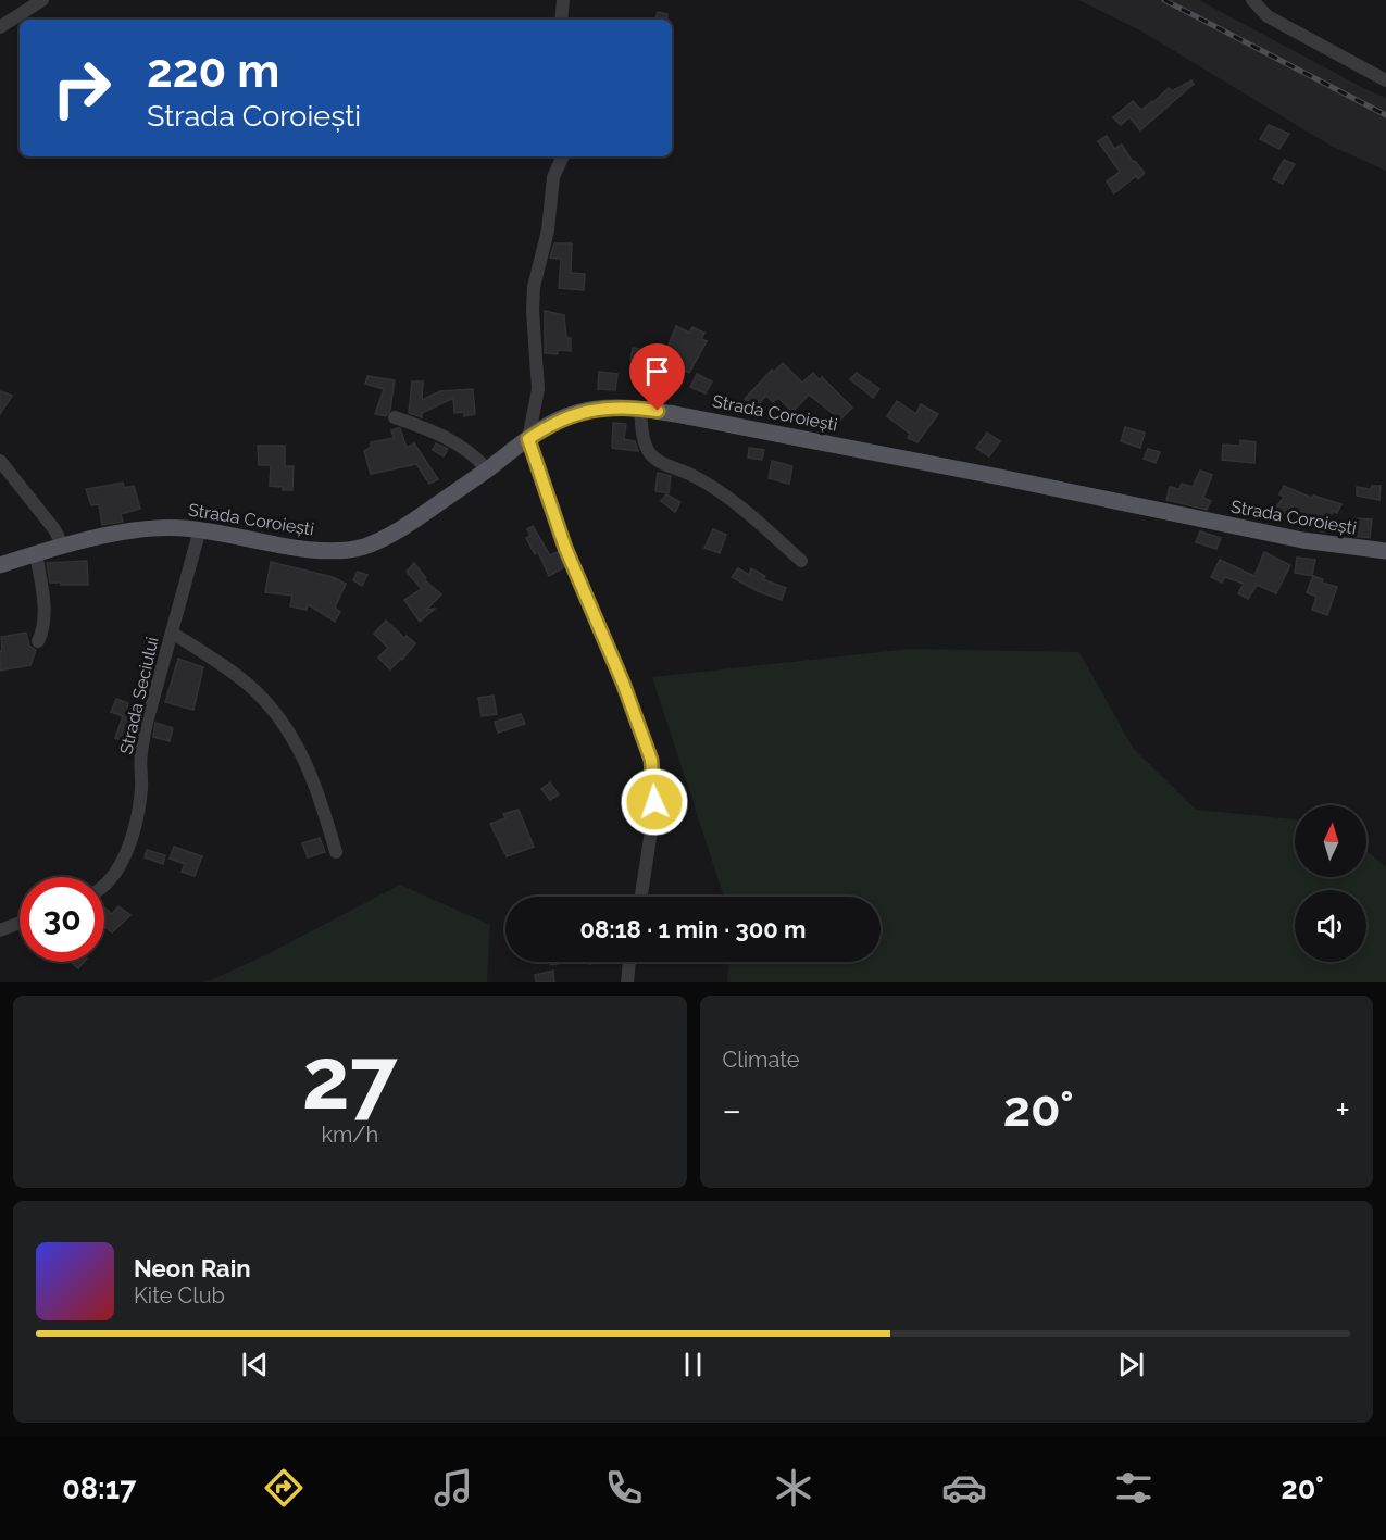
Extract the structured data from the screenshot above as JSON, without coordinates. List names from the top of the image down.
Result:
{
  "streets": {
    "main road": ["Strada Coroiești"],
    "street": ["Strada Seciului"]
  },
  "crossings": [
    ["Strada Coroiești", "Strada Seciului"]
  ],
  "north": "top",
  "page": {
    "turn": ["220 m", "Strada Coroiești"],
    "limit": "30",
    "trip": "08:18 · 1 min · 300 m",
    "tile": [
      ["27", "km/h"],
      "Climate"
    ],
    "heat": ["−", "20°", "+"],
    "song": ["Neon Rain", "Kite Club"],
    "tabs": ["08:17", "20°"]
  }
}
